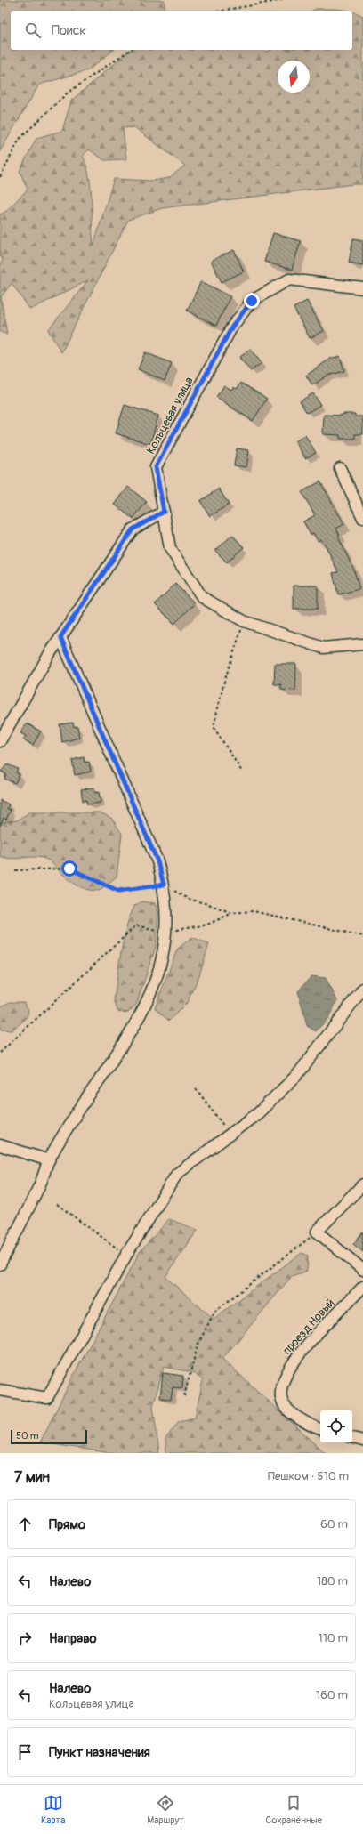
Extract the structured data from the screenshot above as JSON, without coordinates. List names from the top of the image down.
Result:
{
  "streets": {
    "street": ["Кольцевая улица", "проезд Новый"]
  },
  "scale_bar": "50 m",
  "north": "bottom",
  "page": {
    "search": "Поиск",
    "scale": "50 m",
    "heading": ["7 мин", "Пешком · 510 m"],
    "list": [
      ["Прямо", "60 m"],
      ["Налево", "180 m"],
      ["Направо", "110 m"],
      ["Налево", "Кольцевая улица", "160 m"],
      "Пункт назначения"
    ],
    "nav": ["Карта", "Маршрут", "Сохранённые"]
  }
}
